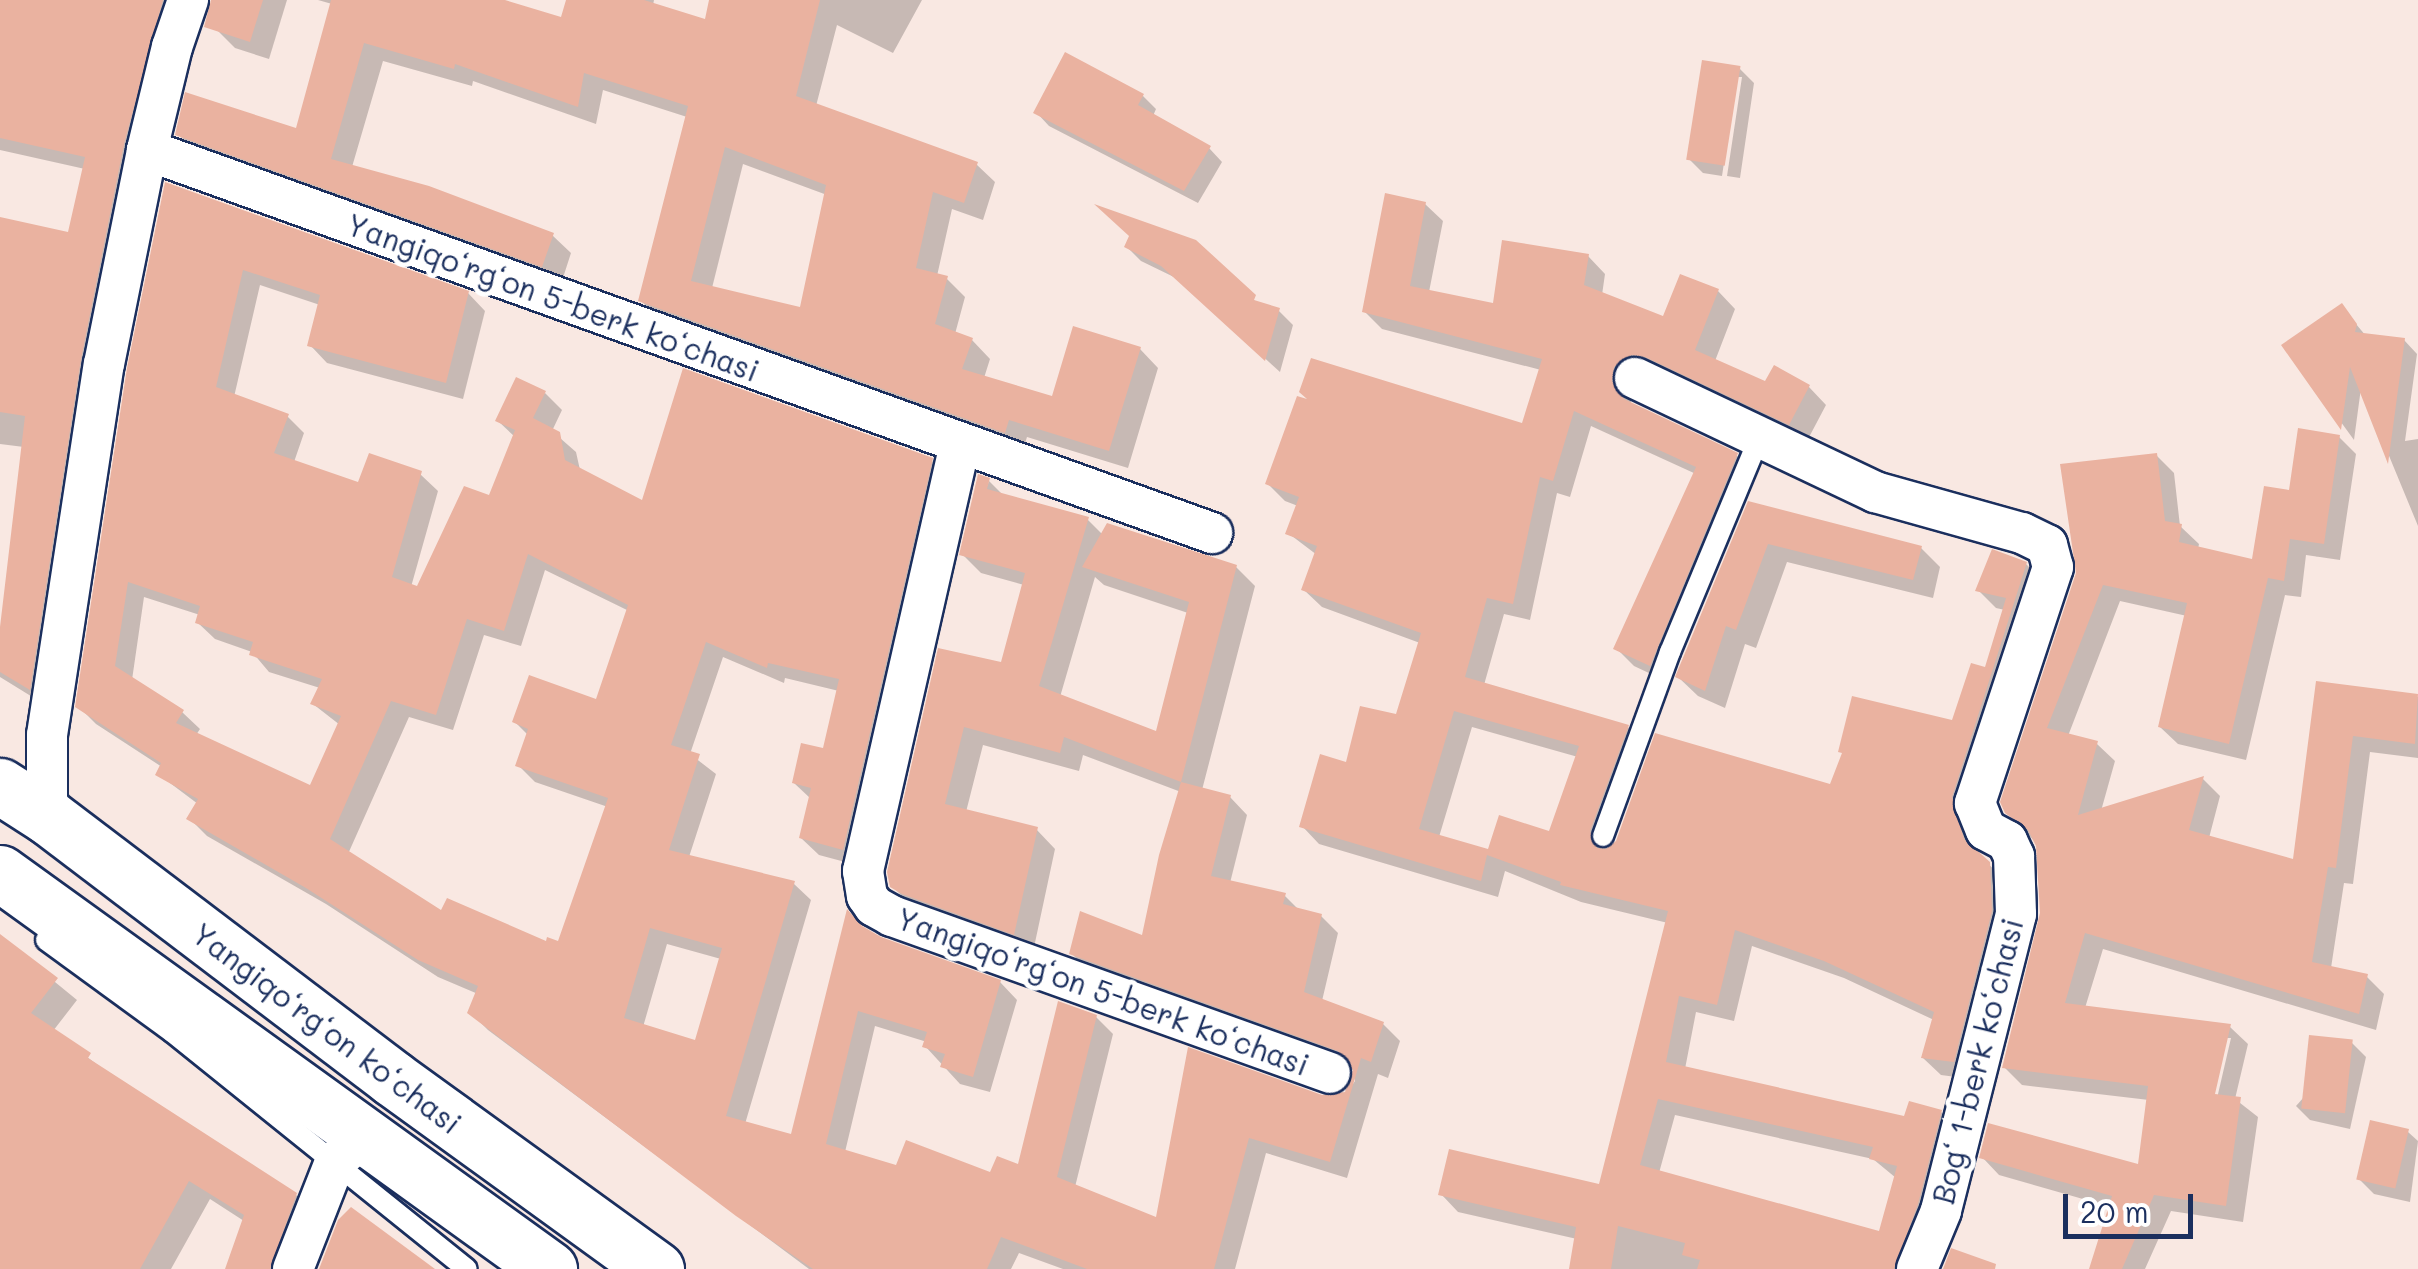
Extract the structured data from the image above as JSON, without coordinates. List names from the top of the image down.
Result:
{
  "streets": {
    "main road": ["Yangiqoʻrgʻon koʻchasi"],
    "street": ["Yangiqoʻrgʻon 5-berk koʻchasi", "Bogʻ 1-berk koʻchasi"]
  },
  "scale_bar": "20 m"
}
